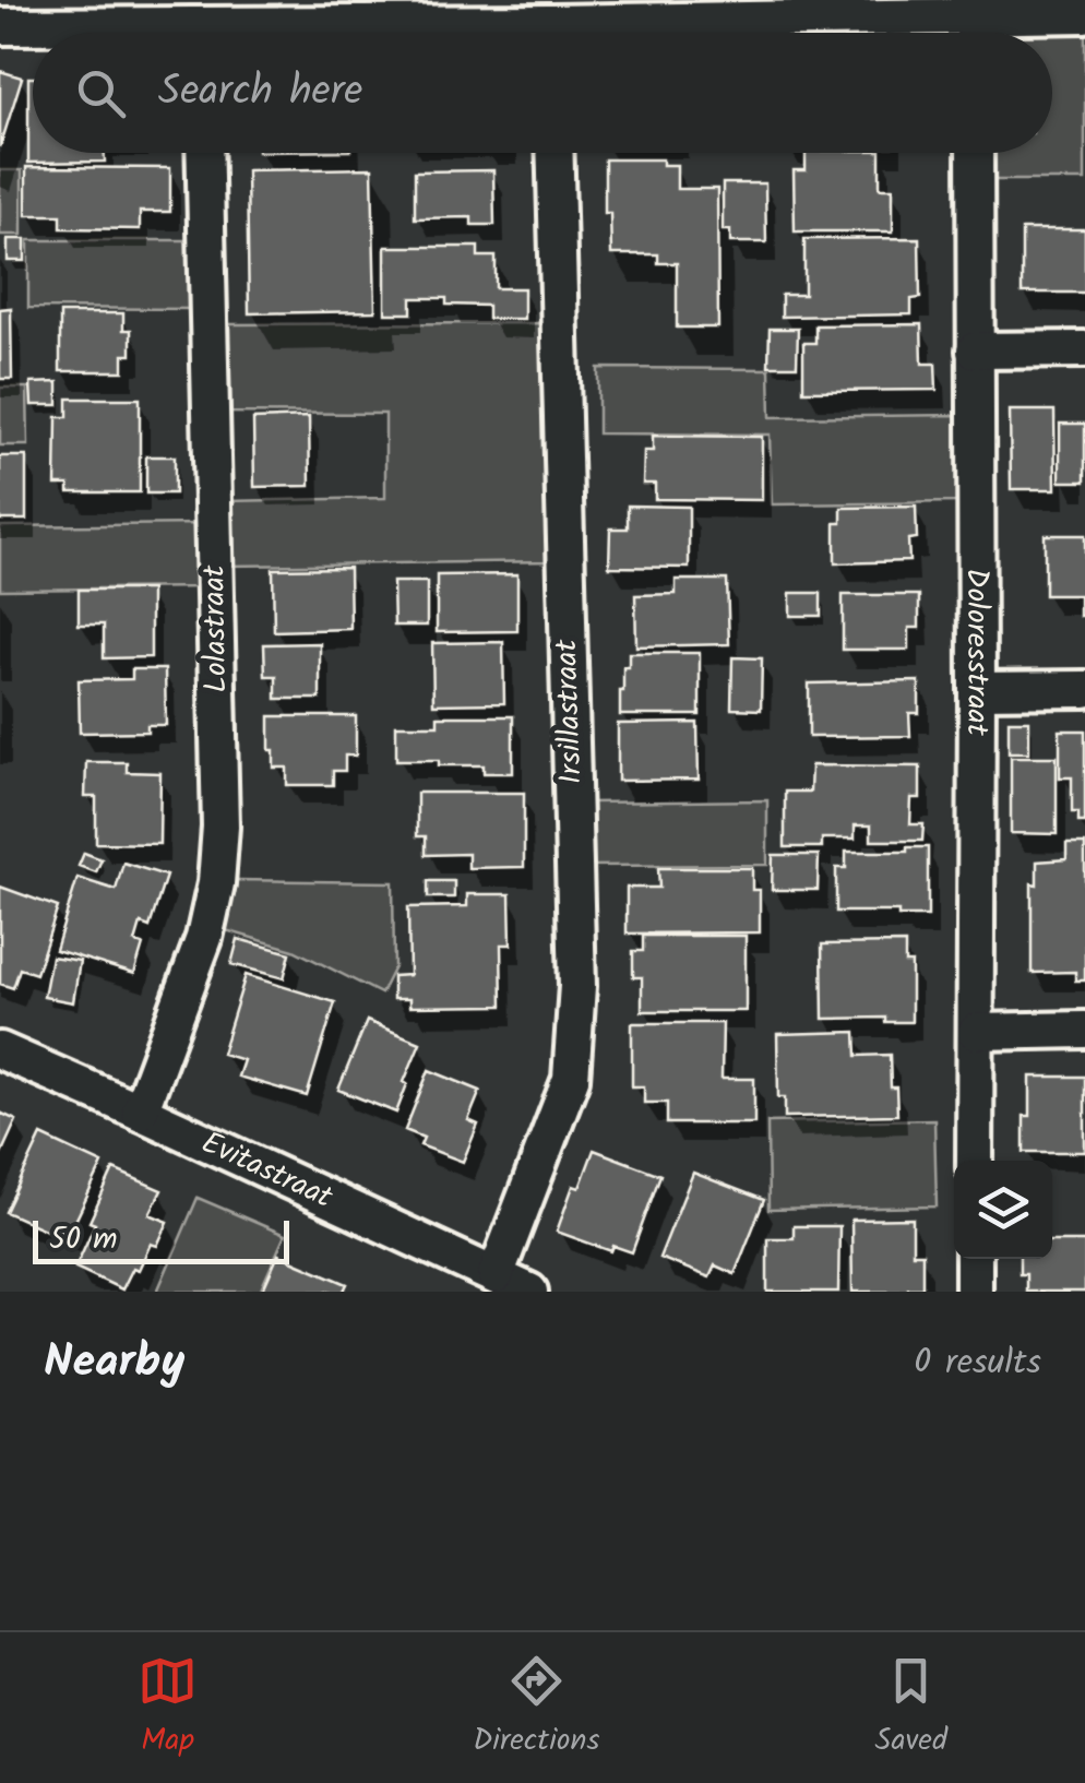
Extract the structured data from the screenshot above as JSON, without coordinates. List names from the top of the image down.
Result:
{
  "streets": {
    "street": [
      "Lolastraat",
      "Doloresstraat",
      "Irsillastraat",
      "Evitastraat"
    ]
  },
  "crossings": [
    ["Lolastraat", "Evitastraat"],
    ["Irsillastraat", "Evitastraat"]
  ],
  "scale_bar": "50 m",
  "page": {
    "search": "Search here",
    "scale": "50 m",
    "heading": ["Nearby", "0 results"],
    "nav": ["Map", "Directions", "Saved"]
  }
}
